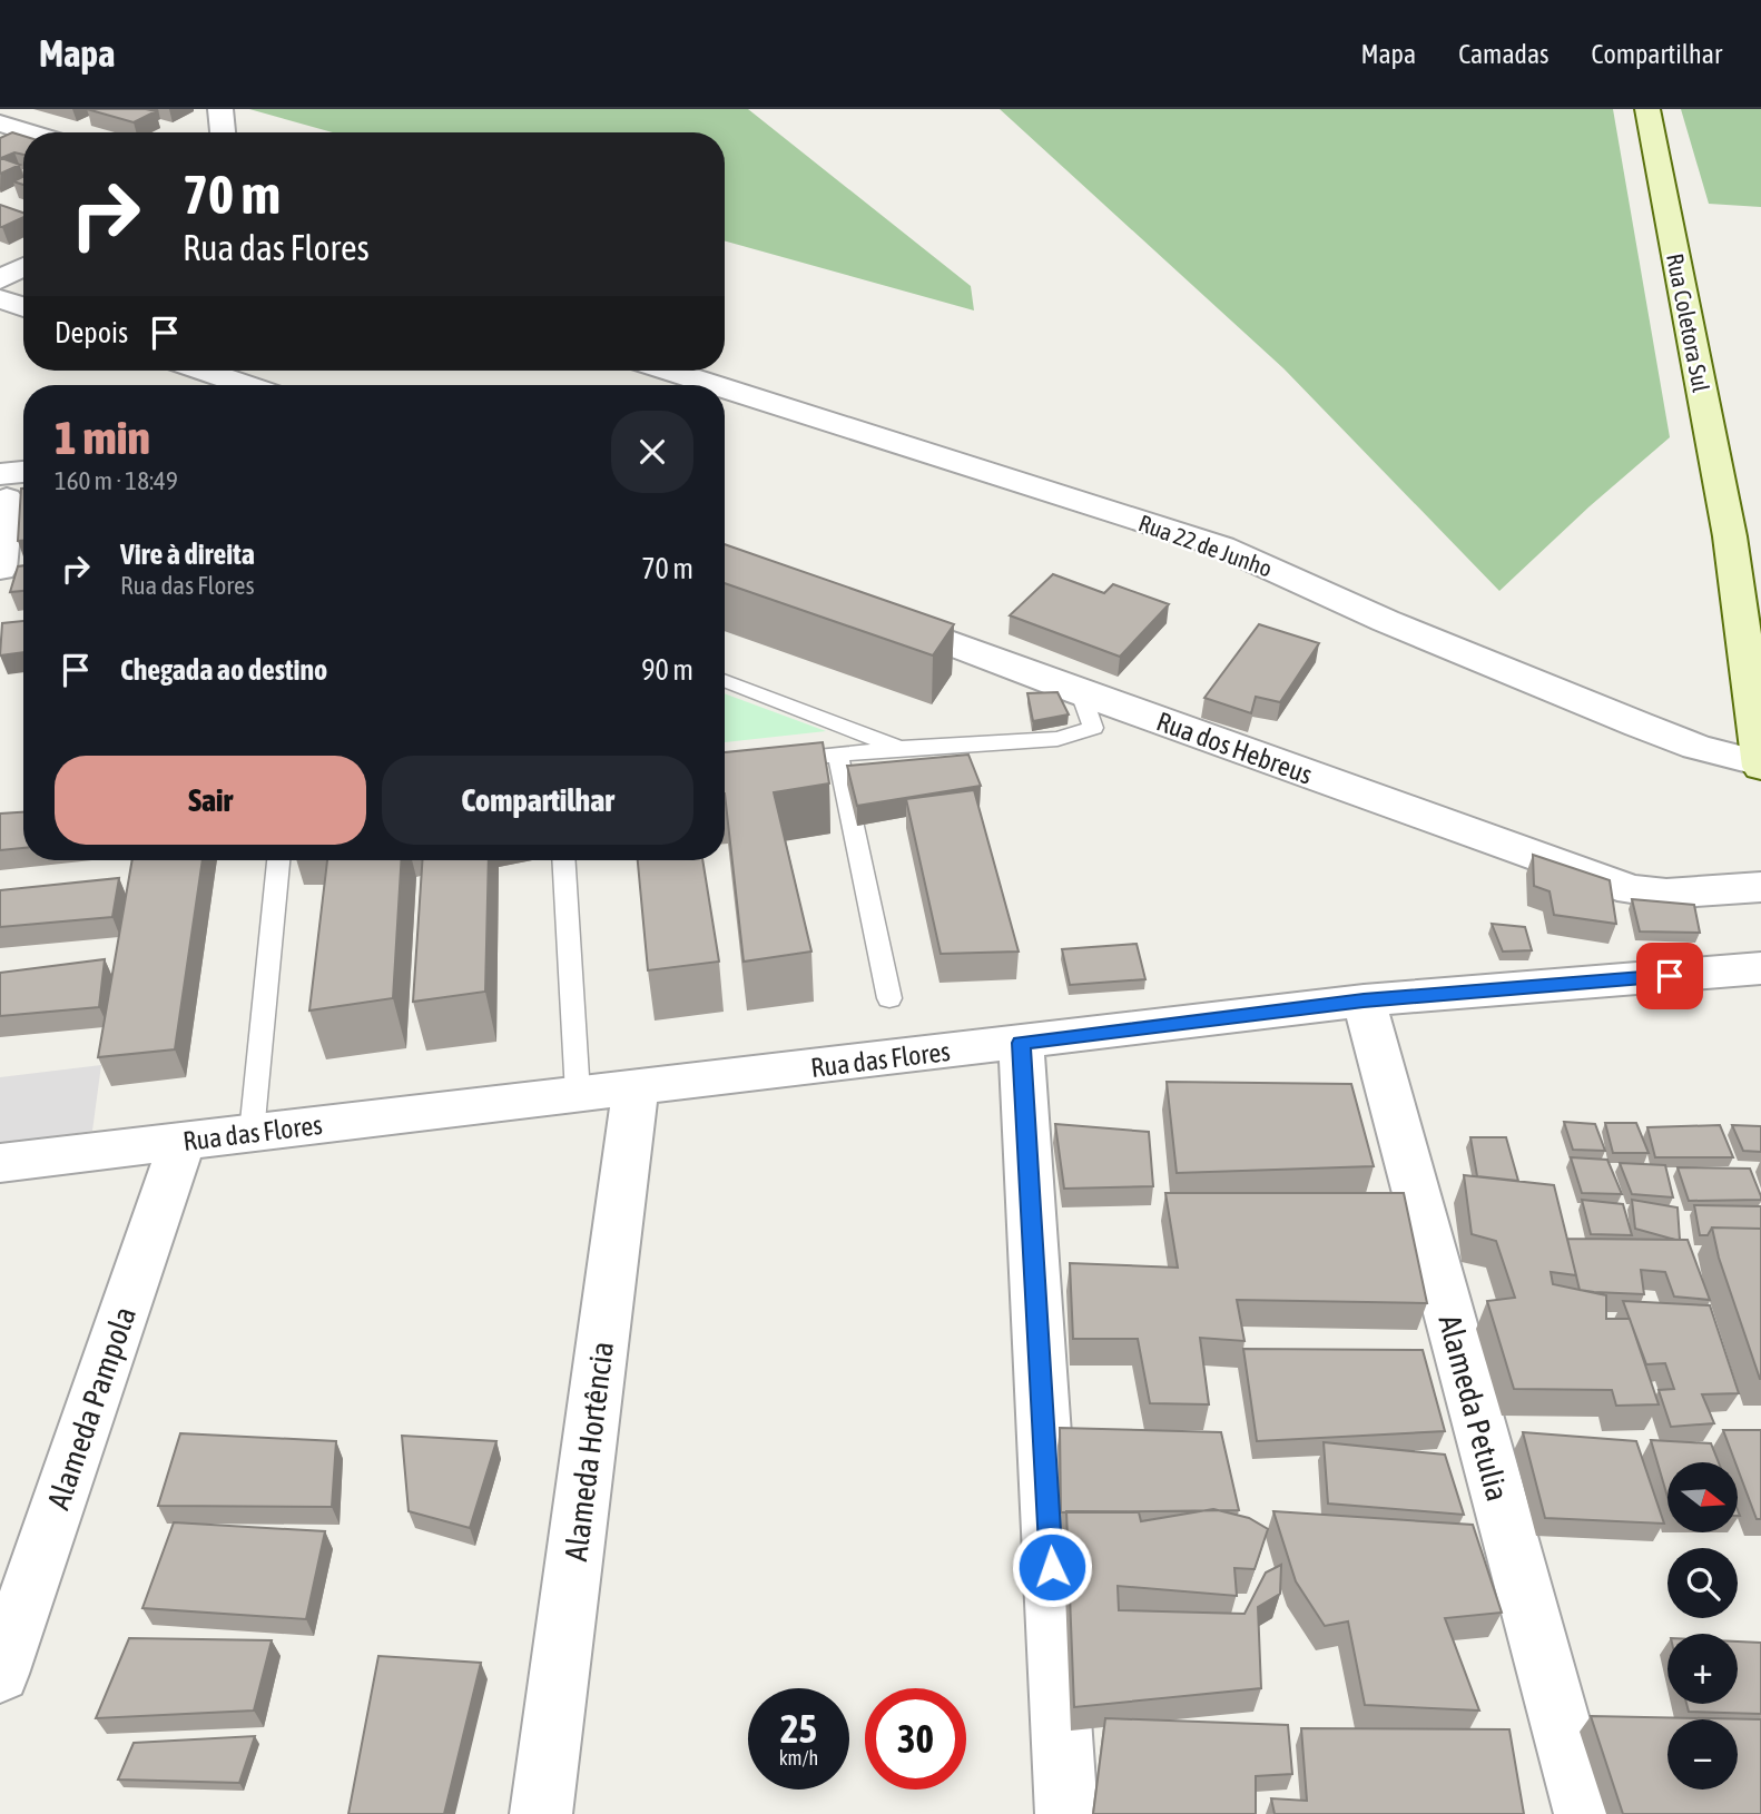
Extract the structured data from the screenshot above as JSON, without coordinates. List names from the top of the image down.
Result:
{
  "streets": {
    "street": [
      "Rua Coletora Sul",
      "Rua 22 de Junho",
      "Rua dos Hebreus",
      "Rua das Flores",
      "Alameda Pampola",
      "Alameda Petulia",
      "Alameda Hortência"
    ]
  },
  "crossings": [
    ["Rua Coletora Sul", "Rua 22 de Junho"],
    ["Rua das Flores", "Alameda Pampola"],
    ["Rua das Flores", "Alameda Petulia"],
    ["Rua das Flores", "Alameda Hortência"]
  ],
  "north": "right",
  "page": {
    "header": "Mapa",
    "nav": ["Mapa", "Camadas", "Compartilhar"],
    "turn": ["70 m", "Rua das Flores"],
    "then": "Depois",
    "heading": ["1 min", "160 m · 18:49"],
    "list": [
      {
        "name": "Vire à direita",
        "note": "Rua das Flores",
        "value": "70 m"
      },
      {
        "name": "Chegada ao destino",
        "value": "90 m"
      }
    ],
    "buttons": ["Sair", "Compartilhar"],
    "map_buttons": ["+", "−"],
    "speed": "25 km/h",
    "limit": "30"
  }
}
